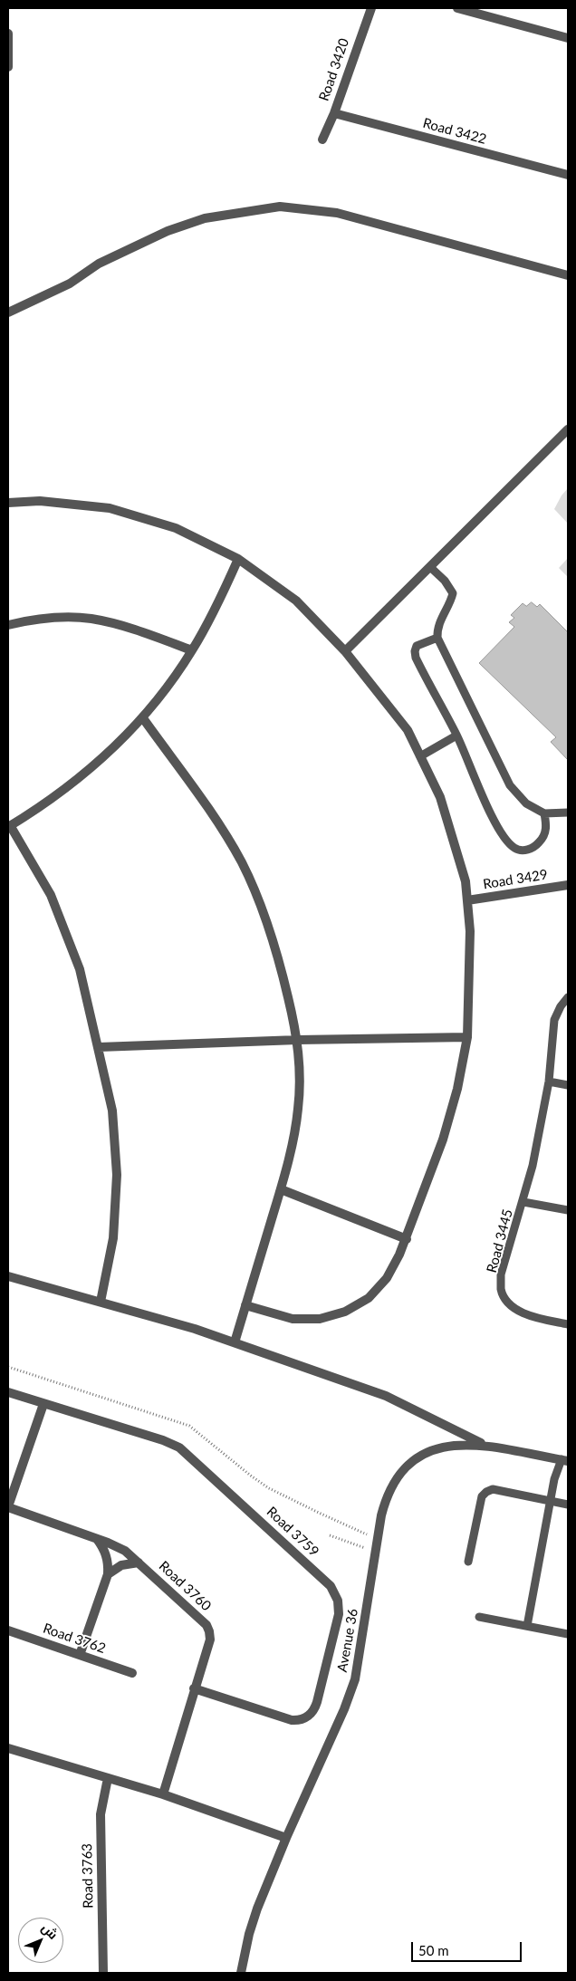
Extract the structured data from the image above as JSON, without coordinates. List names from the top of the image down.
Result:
{
  "streets": {
    "street": [
      "Road 3420",
      "Road 3422",
      "Road 3429",
      "Road 3759",
      "Road 3760",
      "Road 3762",
      "Avenue 36",
      "Road 3763"
    ],
    "lane": ["Road 3445"]
  },
  "crossings": [
    ["Road 3420", "Road 3422"],
    ["Road 3759", "Road 3760"]
  ],
  "scale_bar": "50 m",
  "north": "top right"
}
